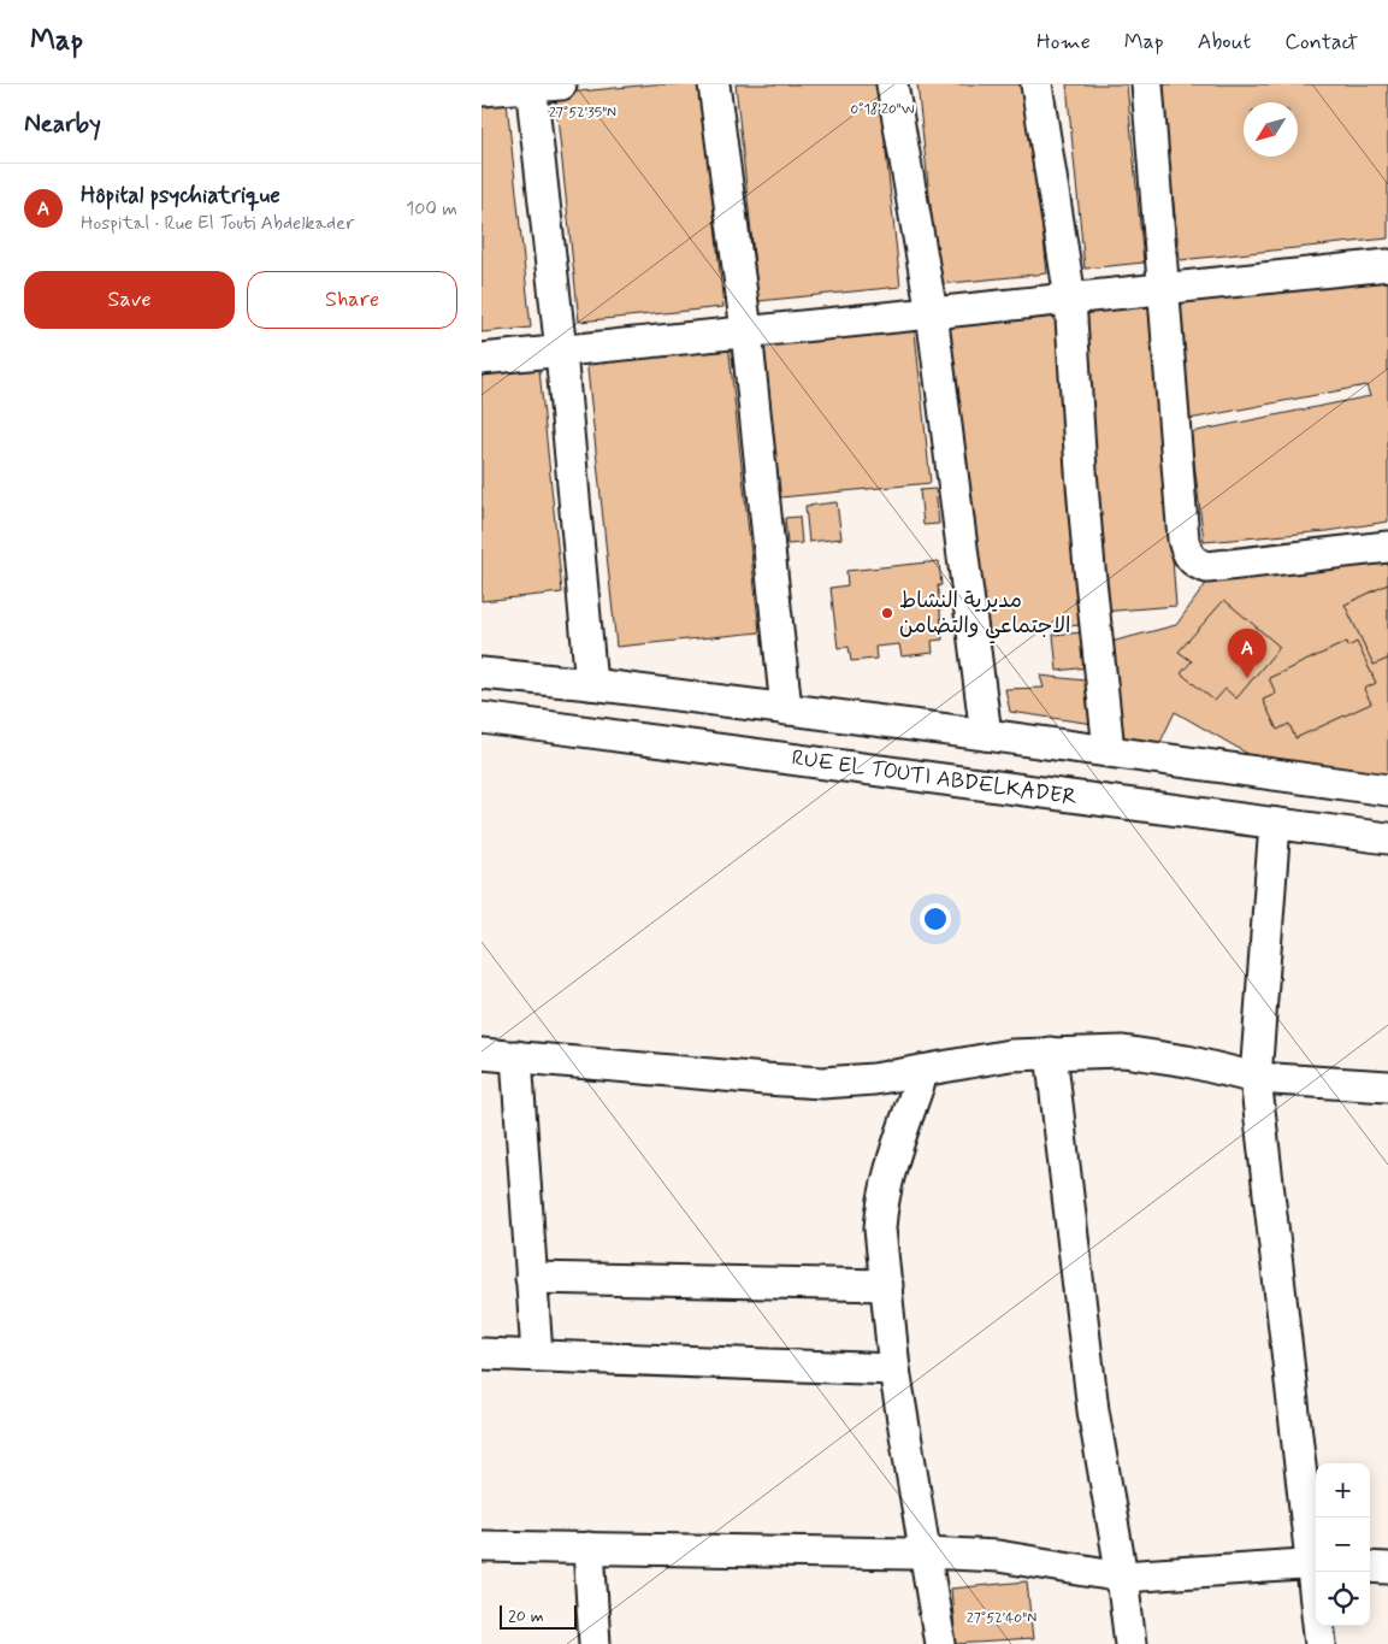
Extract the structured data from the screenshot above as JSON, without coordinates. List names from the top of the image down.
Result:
{
  "streets": {
    "street": ["RUE EL TOUTI ABDELKADER"]
  },
  "places": ["مديرية النشاط الاجتماعي والتضامن"],
  "scale_bar": "20 m",
  "north": "bottom left",
  "page": {
    "header": "Map",
    "nav": [
      "Home",
      "Map",
      "About",
      "Contact"
    ],
    "heading": "Nearby",
    "list": [
      {
        "mark": "A",
        "name": "Hôpital psychiatrique",
        "note": "Hospital · Rue El Touti Abdelkader",
        "value": "100 m"
      }
    ],
    "buttons": ["Save", "Share"],
    "pins": "A",
    "map_buttons": ["+", "−"],
    "scale": "20 m"
  },
  "coordinates": ["0°18'20\"W", "27°52'35\"N", "27°52'40\"N"]
}
